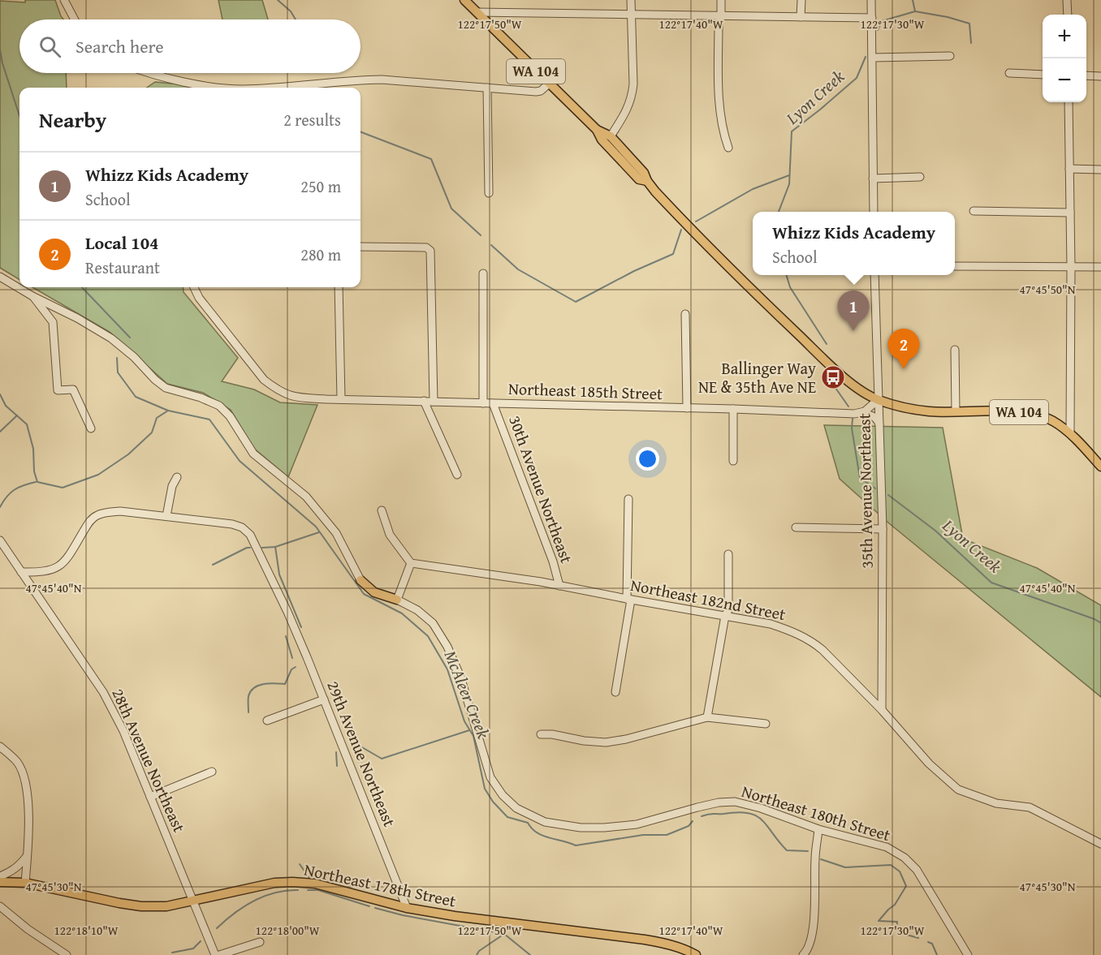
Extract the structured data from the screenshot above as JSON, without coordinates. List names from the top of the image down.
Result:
{
  "streets": {
    "main road": ["WA 104", "Northeast 178th Street"],
    "street": [
      "Northeast 185th Street",
      "30th Avenue Northeast",
      "35th Avenue Northeast",
      "Northeast 182nd Street",
      "29th Avenue Northeast",
      "28th Avenue Northeast",
      "Northeast 180th Street"
    ]
  },
  "crossings": [
    ["WA 104", "35th Avenue Northeast"],
    ["Northeast 185th Street", "30th Avenue Northeast"],
    ["30th Avenue Northeast", "Northeast 182nd Street"],
    ["35th Avenue Northeast", "Northeast 182nd Street"],
    ["29th Avenue Northeast", "28th Avenue Northeast"],
    ["29th Avenue Northeast", "Northeast 178th Street"],
    ["28th Avenue Northeast", "Northeast 178th Street"]
  ],
  "water": ["Lyon Creek", "McAleer Creek"],
  "places": {
    "bus stop": ["Ballinger Way NE & 35th Ave NE"]
  },
  "page": {
    "map_buttons": ["+", "−"],
    "search": "Search here",
    "heading": ["Nearby", "2 results"],
    "list": [
      {
        "mark": "1",
        "name": "Whizz Kids Academy",
        "note": "School",
        "value": "250 m"
      },
      {
        "mark": "2",
        "name": "Local 104",
        "note": "Restaurant",
        "value": "280 m"
      }
    ],
    "popup": ["Whizz Kids Academy", "School"],
    "pins": ["1", "2"]
  },
  "coordinates": [
    "122°17'50\"W",
    "122°17'40\"W",
    "122°17'30\"W",
    "47°45'50\"N",
    "47°45'40\"N",
    "47°45'30\"N",
    "122°18'10\"W",
    "122°18'00\"W"
  ]
}
